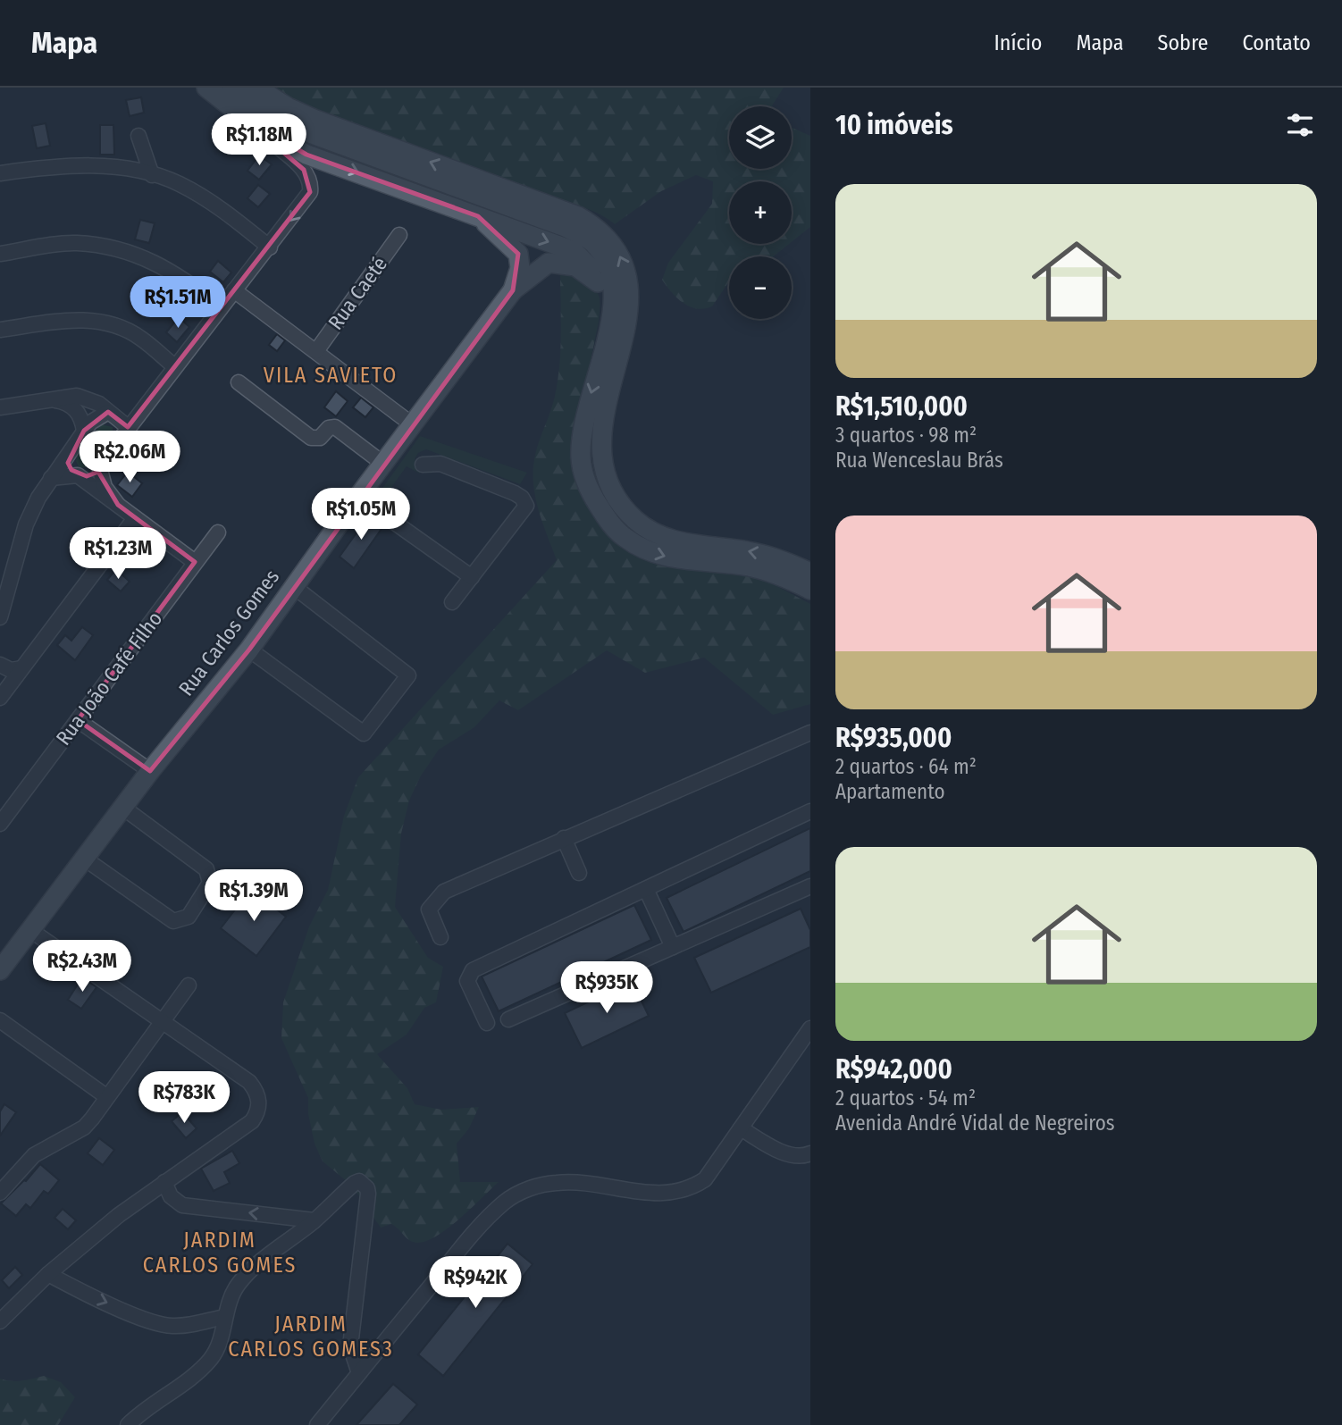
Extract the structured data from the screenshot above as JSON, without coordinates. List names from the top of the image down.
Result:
{
  "streets": {
    "main road": ["Rua Carlos Gomes"],
    "street": ["Rua Caeté", "Rua João Café Filho"]
  },
  "districts": ["VILA SAVIETO", "JARDIM CARLOS GOMES", "JARDIM CARLOS GOMES3"],
  "page": {
    "header": "Mapa",
    "nav": [
      "Início",
      "Mapa",
      "Sobre",
      "Contato"
    ],
    "heading": "10 imóveis",
    "map_buttons": ["+", "−"],
    "price": [
      "R$1.18M",
      "R$1.51M",
      "R$2.06M",
      "R$1.05M",
      "R$1.23M",
      "R$1.39M",
      "R$2.43M",
      "R$935K",
      "R$783K",
      "R$942K"
    ],
    "list": [
      {
        "name": "R$1,510,000",
        "note": "3 quartos · 98 m² · Rua Wenceslau Brás"
      },
      {
        "name": "R$935,000",
        "note": "2 quartos · 64 m² · Apartamento"
      },
      {
        "name": "R$942,000",
        "note": "2 quartos · 54 m² · Avenida André Vidal de Negreiros"
      }
    ]
  }
}
